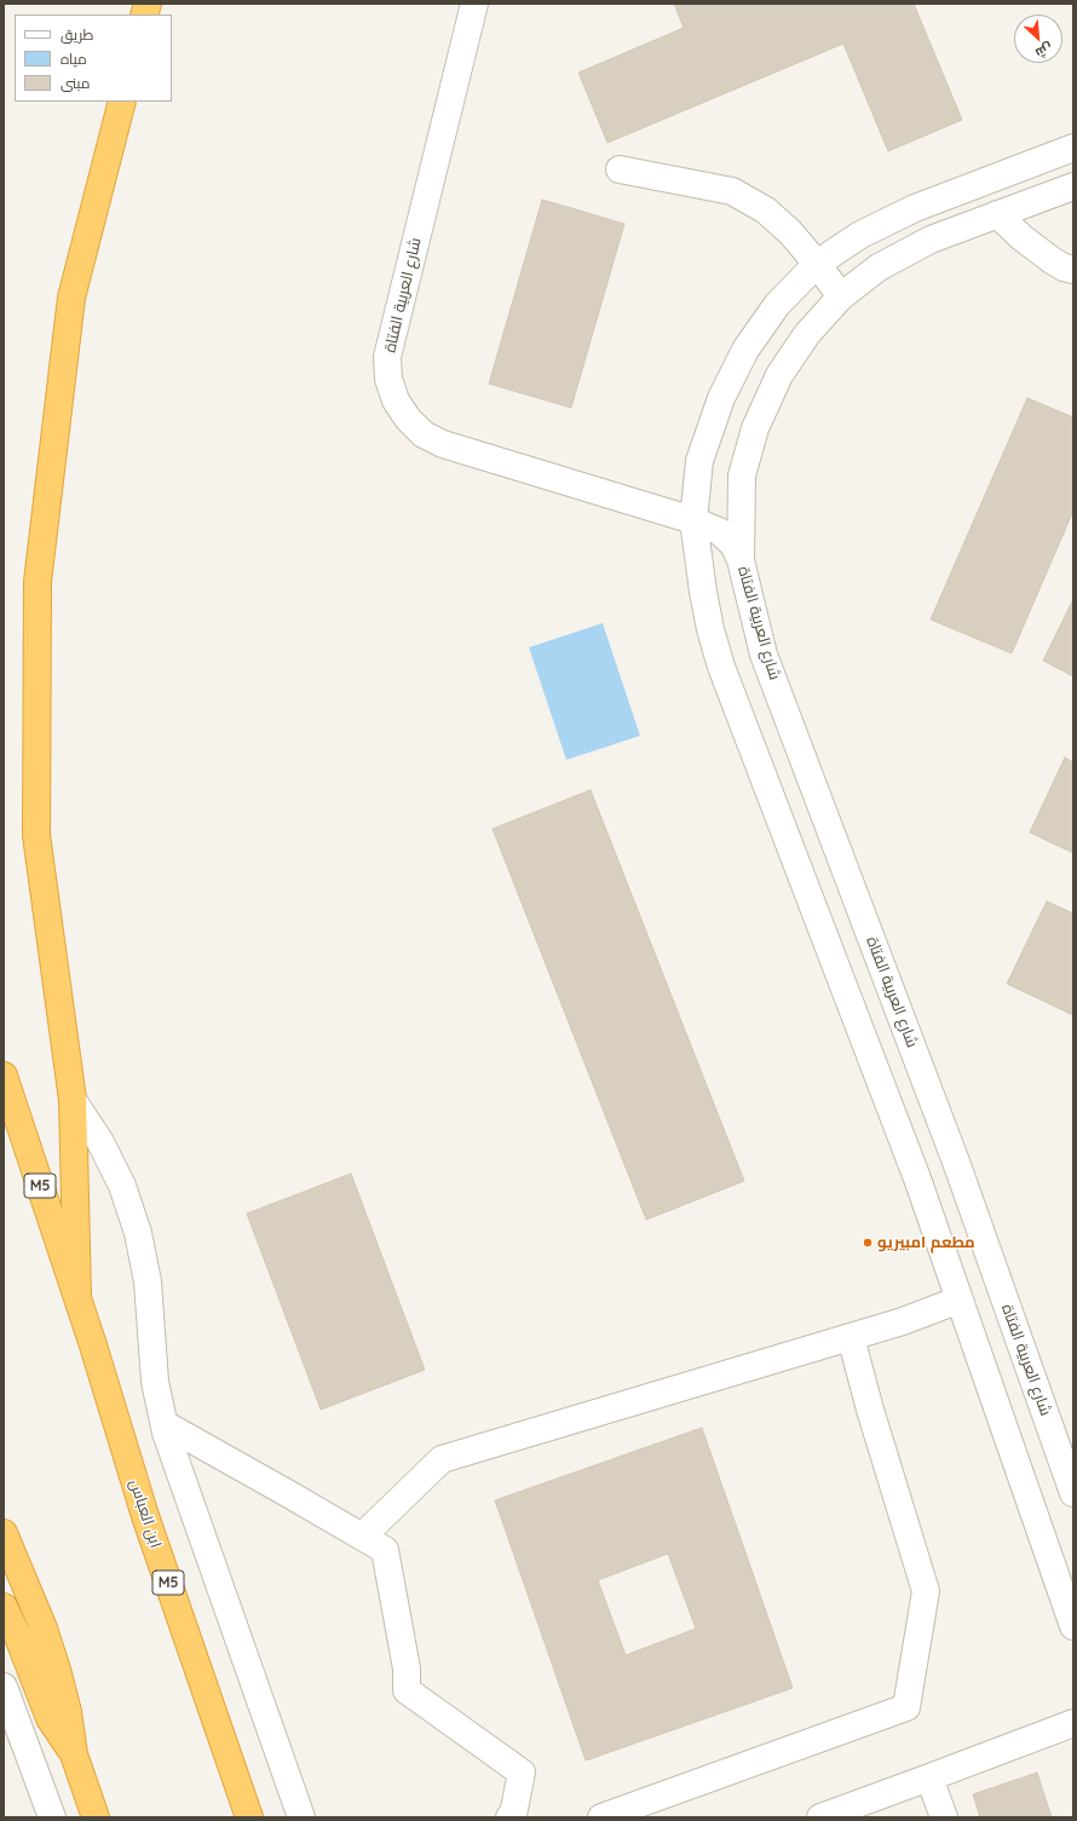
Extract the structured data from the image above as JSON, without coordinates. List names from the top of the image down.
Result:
{
  "streets": {
    "highway": ["M5", "ابن العباس"],
    "street": ["شارع العربية الفتاة"]
  },
  "crossings": [
    ["M5", "ابن العباس"]
  ],
  "places": ["مطعم امبيريو"],
  "legend": ["طريق", "مياه", "مبنى"],
  "north": "bottom right"
}
